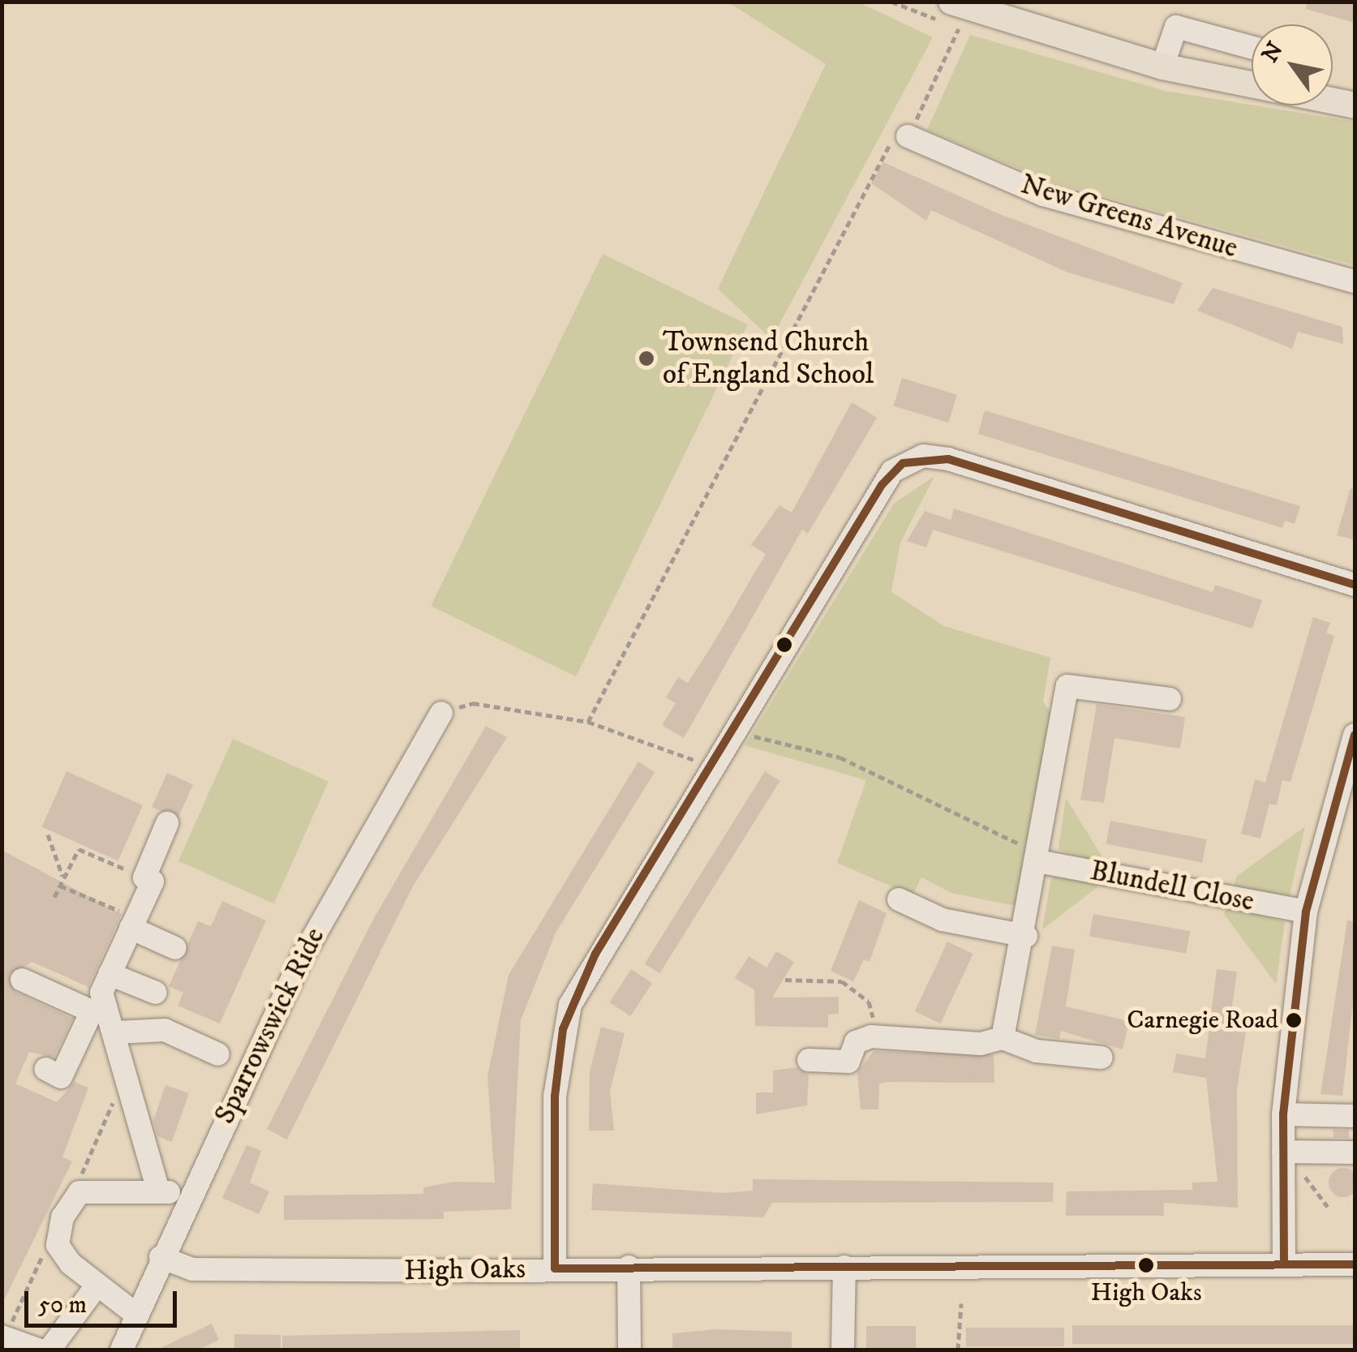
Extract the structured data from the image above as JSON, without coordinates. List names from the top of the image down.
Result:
{
  "streets": {
    "street": [
      "New Greens Avenue",
      "Blundell Close",
      "Sparrowswick Ride",
      "High Oaks"
    ]
  },
  "crossings": [
    ["Sparrowswick Ride", "High Oaks"]
  ],
  "places": ["Townsend Church of England School", "Carnegie Road", "High Oaks"],
  "scale_bar": "50 m",
  "north": "top left"
}
